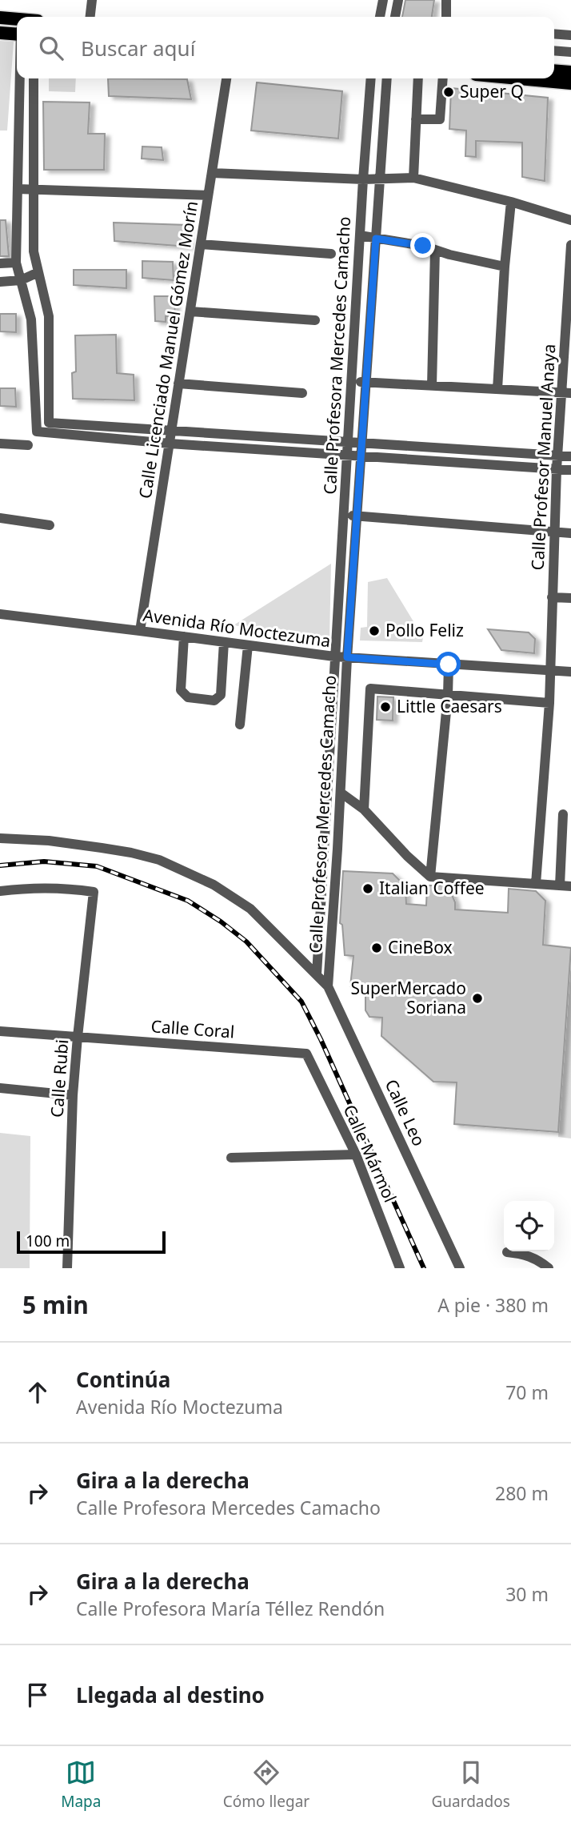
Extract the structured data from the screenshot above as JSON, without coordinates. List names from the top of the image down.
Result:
{
  "streets": {
    "street": [
      "Calle Licenciado Manuel Gómez Morín",
      "Calle Profesora Mercedes Camacho",
      "Calle Profesor Manuel Anaya",
      "Avenida Río Moctezuma",
      "Calle Coral",
      "Calle Rubi",
      "Calle Leo",
      "Calle Mármol"
    ]
  },
  "crossings": [
    ["Calle Licenciado Manuel Gómez Morín", "Avenida Río Moctezuma"],
    ["Calle Profesora Mercedes Camacho", "Avenida Río Moctezuma"],
    ["Calle Profesora Mercedes Camacho", "Calle Leo"],
    ["Calle Profesor Manuel Anaya", "Avenida Río Moctezuma"],
    ["Calle Coral", "Calle Rubi"],
    ["Calle Coral", "Calle Mármol"]
  ],
  "places": [
    "Super Q",
    "Pollo Feliz",
    "Little Caesars",
    "Italian Coffee",
    "CineBox",
    "SuperMercado Soriana"
  ],
  "scale_bar": "100 m",
  "page": {
    "search": "Buscar aquí",
    "scale": "100 m",
    "heading": ["5 min", "A pie · 380 m"],
    "list": [
      ["Continúa", "Avenida Río Moctezuma", "70 m"],
      ["Gira a la derecha", "Calle Profesora Mercedes Camacho", "280 m"],
      ["Gira a la derecha", "Calle Profesora María Téllez Rendón", "30 m"],
      "Llegada al destino"
    ],
    "nav": ["Mapa", "Cómo llegar", "Guardados"]
  }
}
